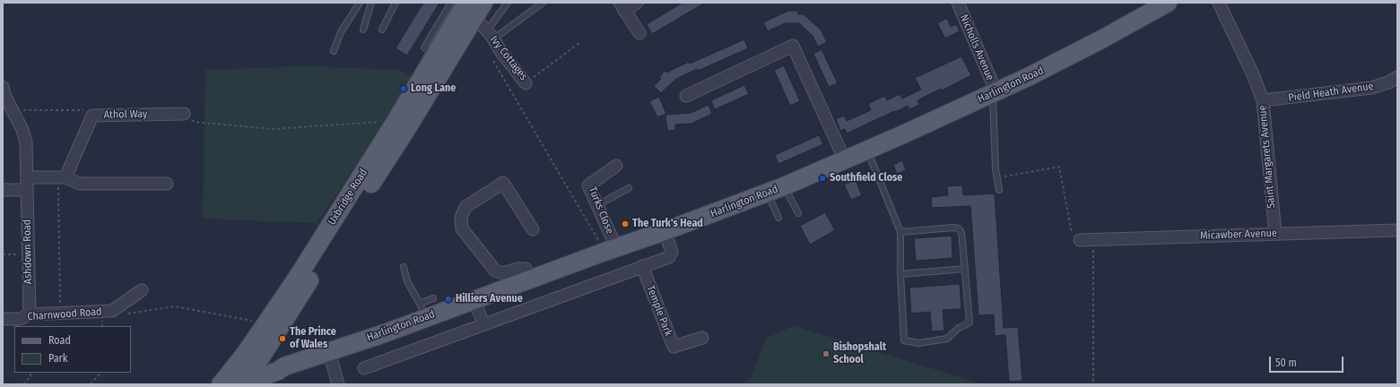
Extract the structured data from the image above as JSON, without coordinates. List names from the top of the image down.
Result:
{
  "streets": {
    "main road": ["Harlington Road", "Uxbridge Road"],
    "street": [
      "Nicholls Avenue",
      "Ivy Cottages",
      "Pield Heath Avenue",
      "Athol Way",
      "Saint Margarets Avenue",
      "Turks Close",
      "Micawber Avenue",
      "Ashdown Road",
      "Temple Park",
      "Charnwood Road"
    ]
  },
  "crossings": [
    ["Nicholls Avenue", "Harlington Road"],
    ["Ivy Cottages", "Uxbridge Road"],
    ["Harlington Road", "Uxbridge Road"],
    ["Harlington Road", "Turks Close"],
    ["Pield Heath Avenue", "Saint Margarets Avenue"],
    ["Saint Margarets Avenue", "Micawber Avenue"],
    ["Ashdown Road", "Charnwood Road"]
  ],
  "places": [
    "Long Lane",
    "Southfield Close",
    "The Turk's Head",
    "Hilliers Avenue",
    "The Prince of Wales",
    "Bishopshalt School"
  ],
  "legend": ["Road", "Park"],
  "scale_bar": "50 m"
}
